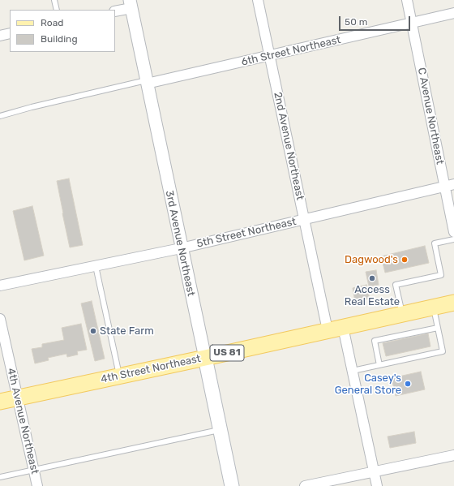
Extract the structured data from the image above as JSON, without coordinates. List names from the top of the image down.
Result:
{
  "streets": {
    "main road": ["3rd Avenue Northeast", "US 81", "4th Street Northeast"],
    "street": [
      "6th Street Northeast",
      "C Avenue Northeast",
      "2nd Avenue Northeast",
      "5th Street Northeast",
      "4th Avenue Northeast"
    ]
  },
  "crossings": [
    ["6th Street Northeast", "C Avenue Northeast"],
    ["6th Street Northeast", "2nd Avenue Northeast"],
    ["6th Street Northeast", "3rd Avenue Northeast"],
    ["C Avenue Northeast", "5th Street Northeast"],
    ["2nd Avenue Northeast", "5th Street Northeast"],
    ["2nd Avenue Northeast", "4th Street Northeast"],
    ["5th Street Northeast", "3rd Avenue Northeast"],
    ["3rd Avenue Northeast", "4th Street Northeast"],
    ["4th Street Northeast", "4th Avenue Northeast"]
  ],
  "places": [
    "Dagwood's",
    "Access Real Estate",
    "State Farm",
    "Casey's General Store"
  ],
  "legend": ["Road", "Building"],
  "scale_bar": "50 m"
}
